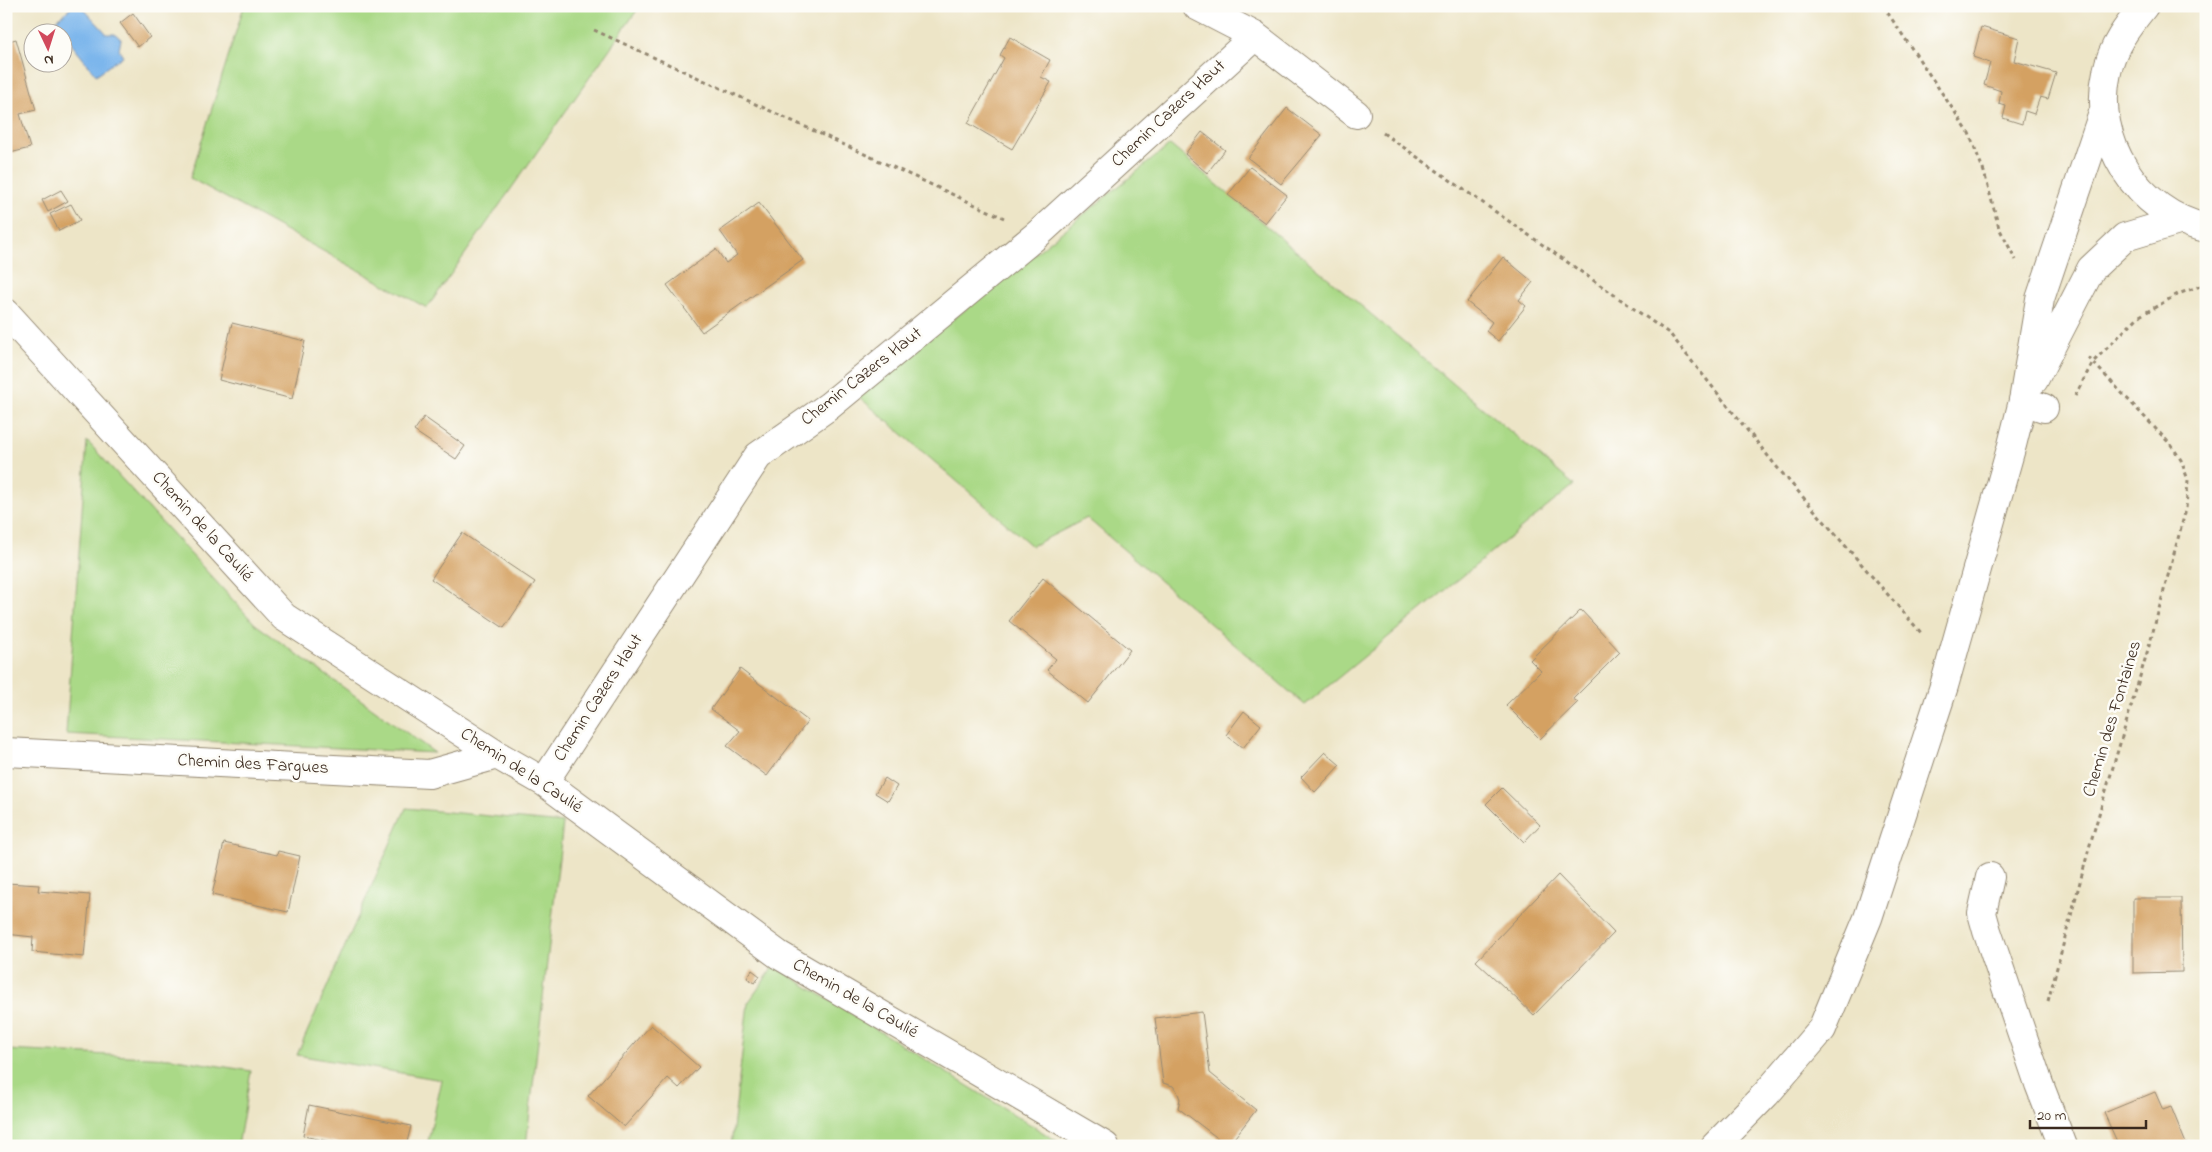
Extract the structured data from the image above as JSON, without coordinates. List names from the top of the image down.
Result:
{
  "streets": {
    "street": ["Chemin Cazers Haut", "Chemin de la Caulié", "Chemin des Fargues"],
    "path": ["Chemin des Fontaines"]
  },
  "crossings": [
    ["Chemin Cazers Haut", "Chemin de la Caulié"],
    ["Chemin de la Caulié", "Chemin des Fargues"]
  ],
  "scale_bar": "20 m",
  "north": "bottom"
}
